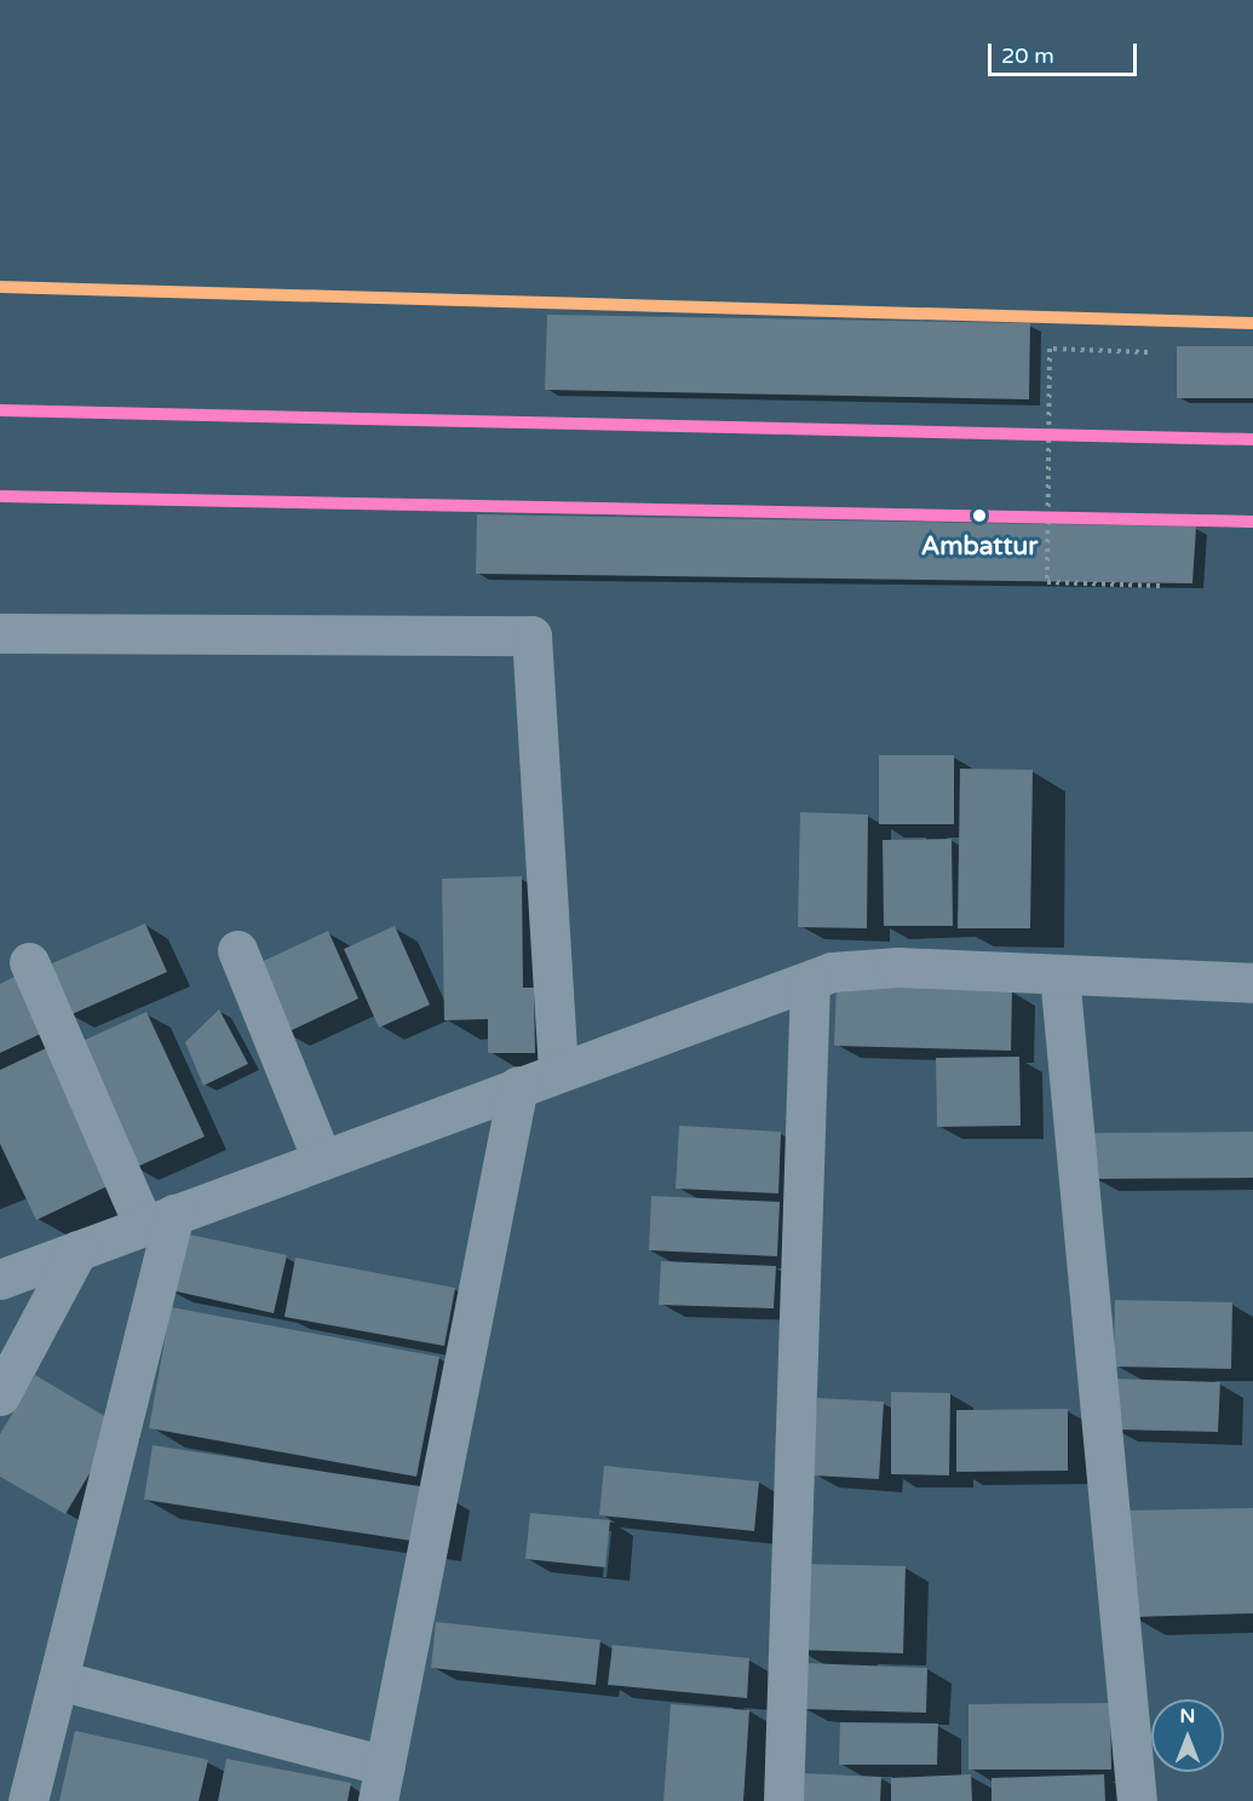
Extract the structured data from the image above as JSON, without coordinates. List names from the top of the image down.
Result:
{
  "places": ["Ambattur"],
  "scale_bar": "20 m",
  "north": "top"
}
